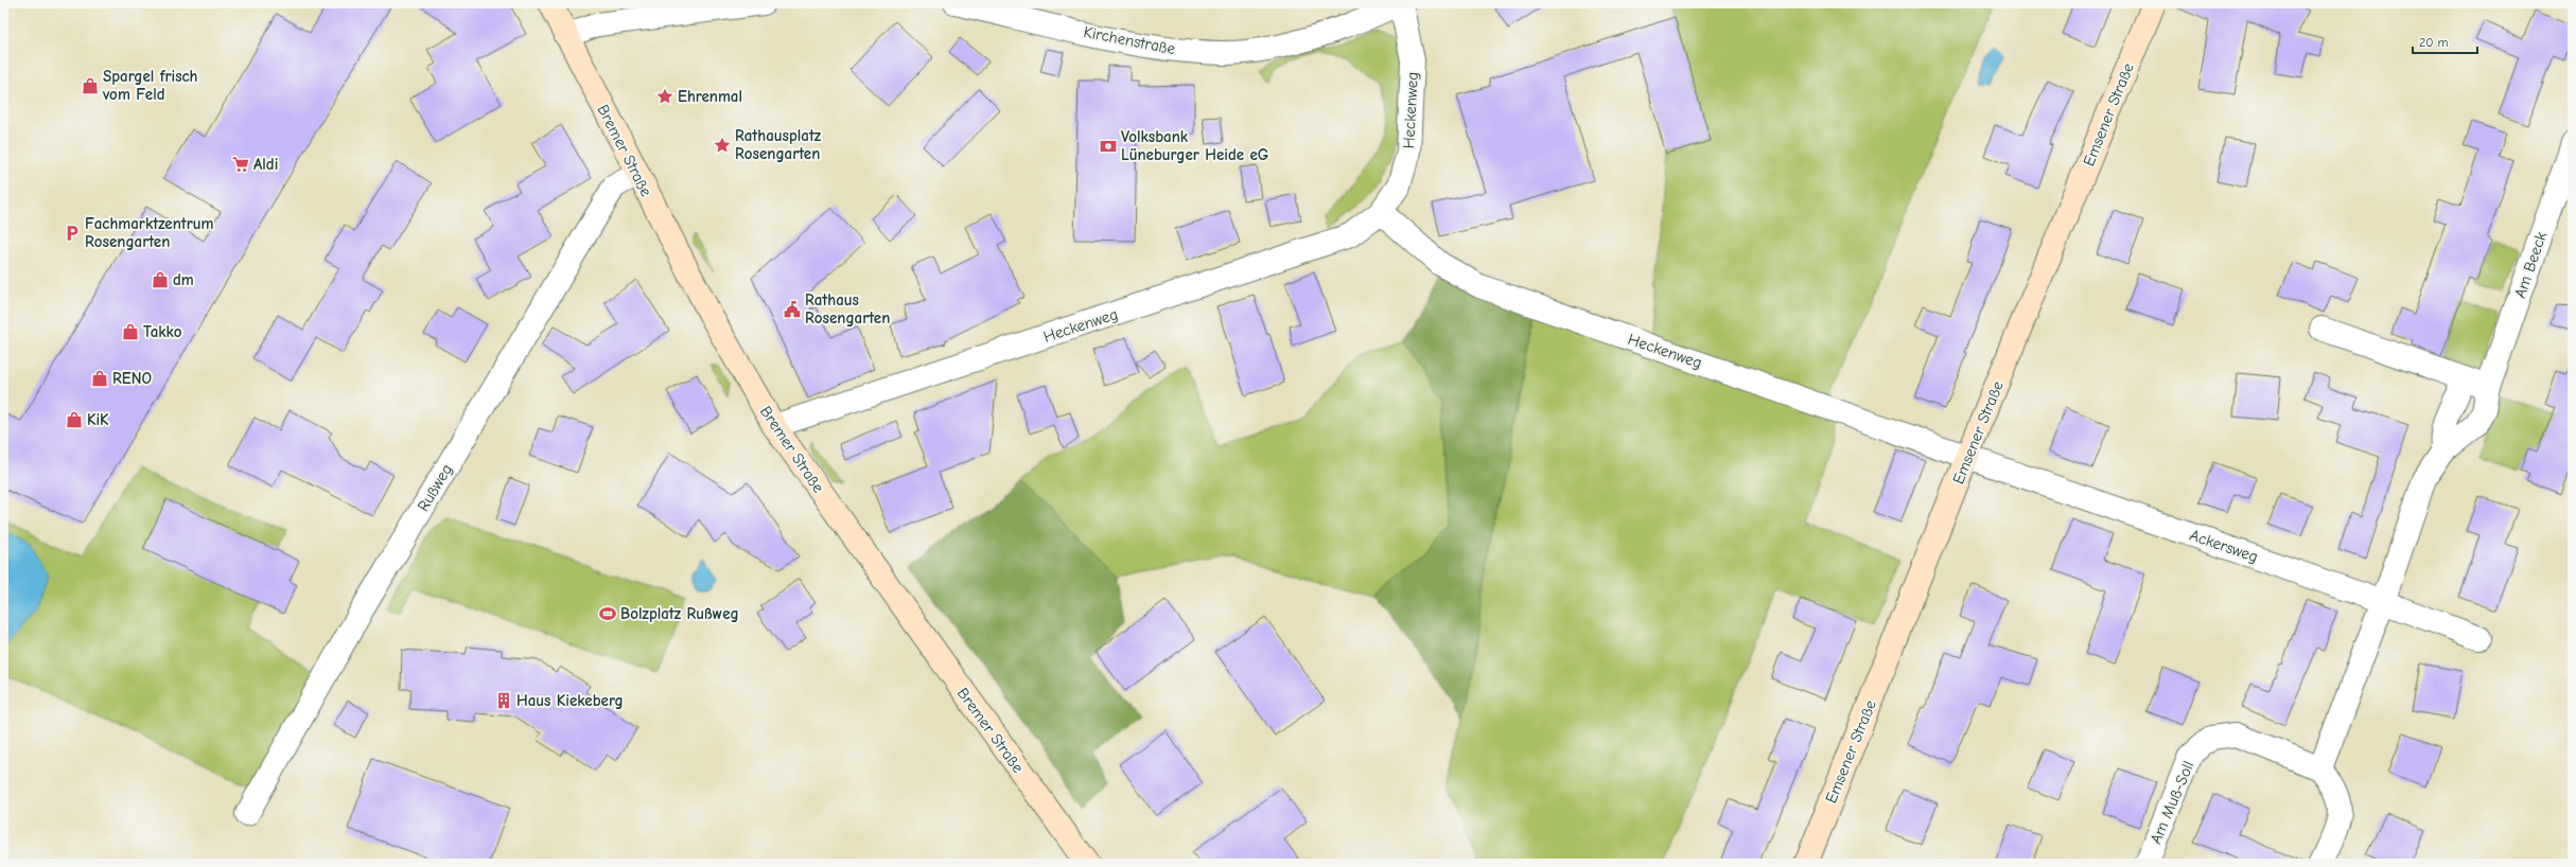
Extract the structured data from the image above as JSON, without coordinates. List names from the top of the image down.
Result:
{
  "streets": {
    "main road": ["Emsener Straße", "Bremer Straße"],
    "street": [
      "Kirchenstraße",
      "Heckenweg",
      "Am Beeck",
      "Rußweg",
      "Ackersweg",
      "Am Muß-Soll"
    ]
  },
  "crossings": [
    ["Kirchenstraße", "Heckenweg"],
    ["Heckenweg", "Emsener Straße"],
    ["Heckenweg", "Bremer Straße"],
    ["Heckenweg", "Ackersweg"],
    ["Emsener Straße", "Ackersweg"],
    ["Bremer Straße", "Rußweg"],
    ["Am Beeck", "Ackersweg"]
  ],
  "places": {
    "shop": [
      "Spargel frisch vom Feld",
      "dm",
      "Takko",
      "RENO",
      "KiK"
    ],
    "place": ["Ehrenmal", "Rathausplatz Rosengarten"],
    "bank": ["Volksbank Lüneburger Heide eG"],
    "supermarket": ["Aldi"],
    "parking": ["Fachmarktzentrum Rosengarten"],
    "public building": ["Rathaus Rosengarten"],
    "sports": ["Bolzplatz Rußweg"],
    "building": ["Haus Kiekeberg"]
  },
  "scale_bar": "20 m"
}
